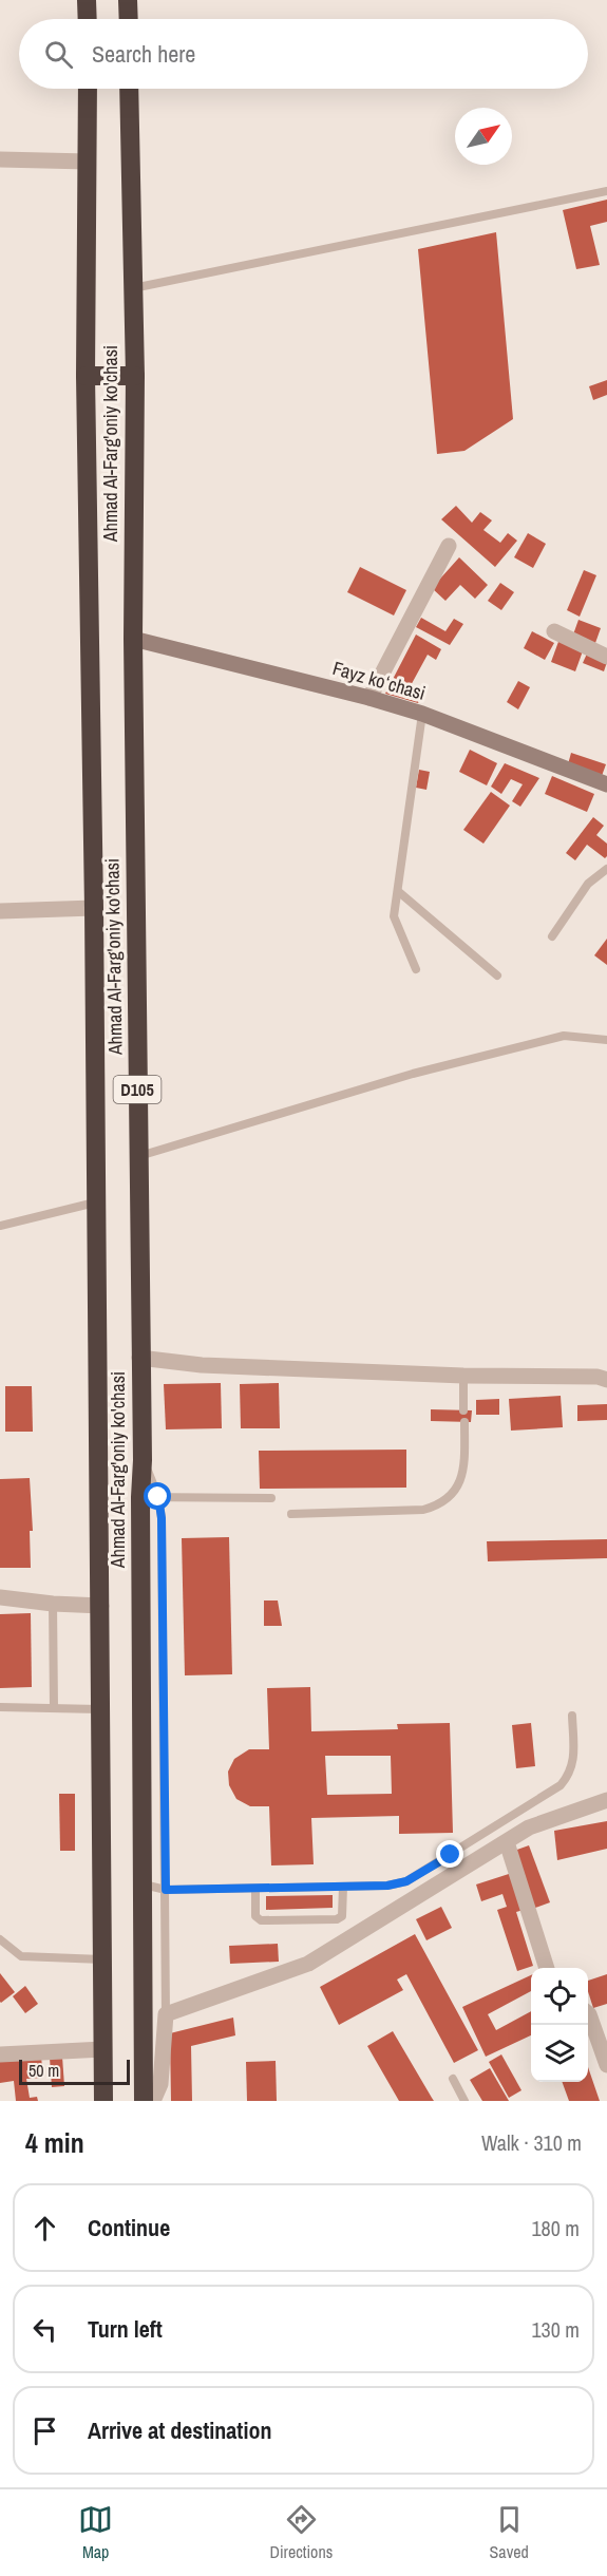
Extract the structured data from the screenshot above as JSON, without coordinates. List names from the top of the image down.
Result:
{
  "streets": {
    "highway": ["Ahmad Al-Farg'oniy ko'chasi", "D105"],
    "street": ["Fayz koʻchasi"]
  },
  "crossings": [
    ["Ahmad Al-Farg'oniy ko'chasi", "Fayz koʻchasi"]
  ],
  "scale_bar": "50 m",
  "north": "top right",
  "page": {
    "search": "Search here",
    "scale": "50 m",
    "heading": ["4 min", "Walk · 310 m"],
    "list": [
      ["Continue", "180 m"],
      ["Turn left", "130 m"],
      "Arrive at destination"
    ],
    "nav": ["Map", "Directions", "Saved"]
  }
}
